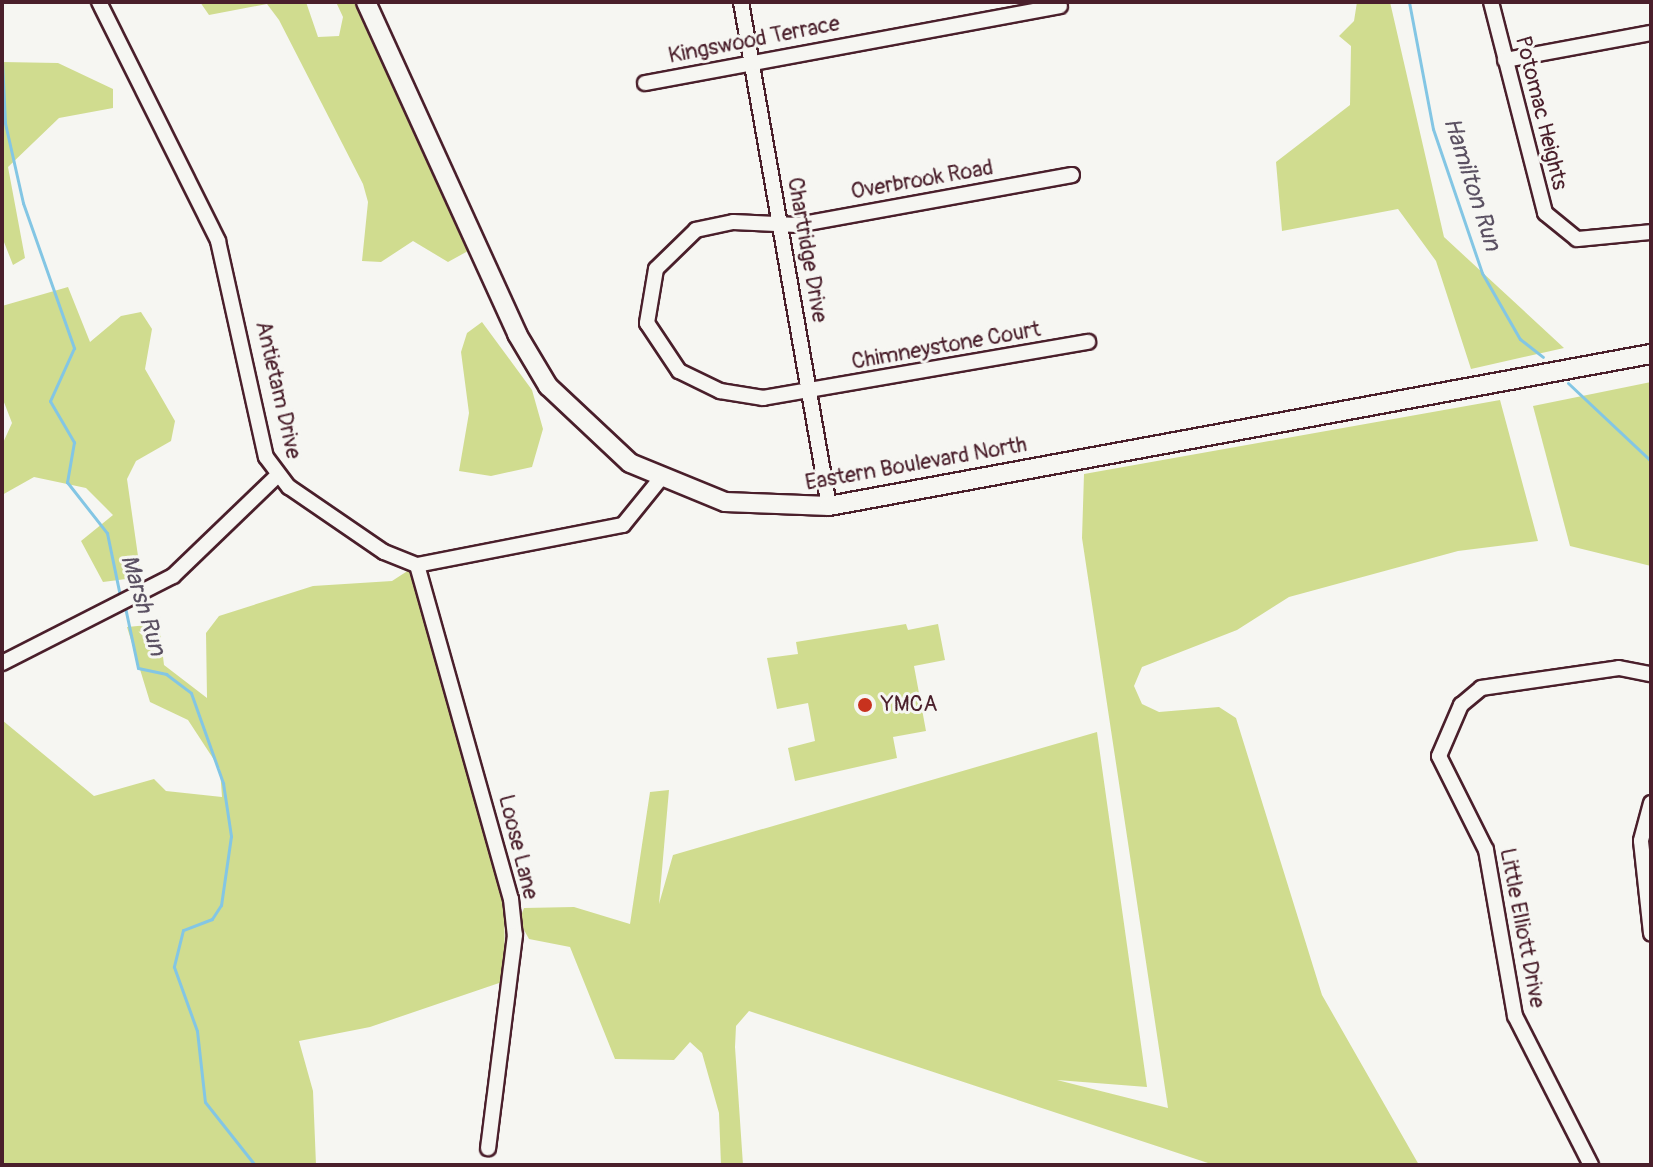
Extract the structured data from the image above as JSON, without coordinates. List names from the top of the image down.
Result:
{
  "streets": {
    "main road": ["Eastern Boulevard North"],
    "street": [
      "Kingswood Terrace",
      "Potomac Heights",
      "Overbrook Road",
      "Chartridge Drive",
      "Chimneystone Court",
      "Antietam Drive",
      "Loose Lane",
      "Little Elliott Drive"
    ]
  },
  "crossings": [
    ["Kingswood Terrace", "Chartridge Drive"],
    ["Overbrook Road", "Chartridge Drive"],
    ["Overbrook Road", "Chimneystone Court"],
    ["Chartridge Drive", "Chimneystone Court"],
    ["Chartridge Drive", "Eastern Boulevard North"],
    ["Antietam Drive", "Loose Lane"]
  ],
  "water": ["Hamilton Run", "Marsh Run"],
  "places": ["YMCA"]
}
